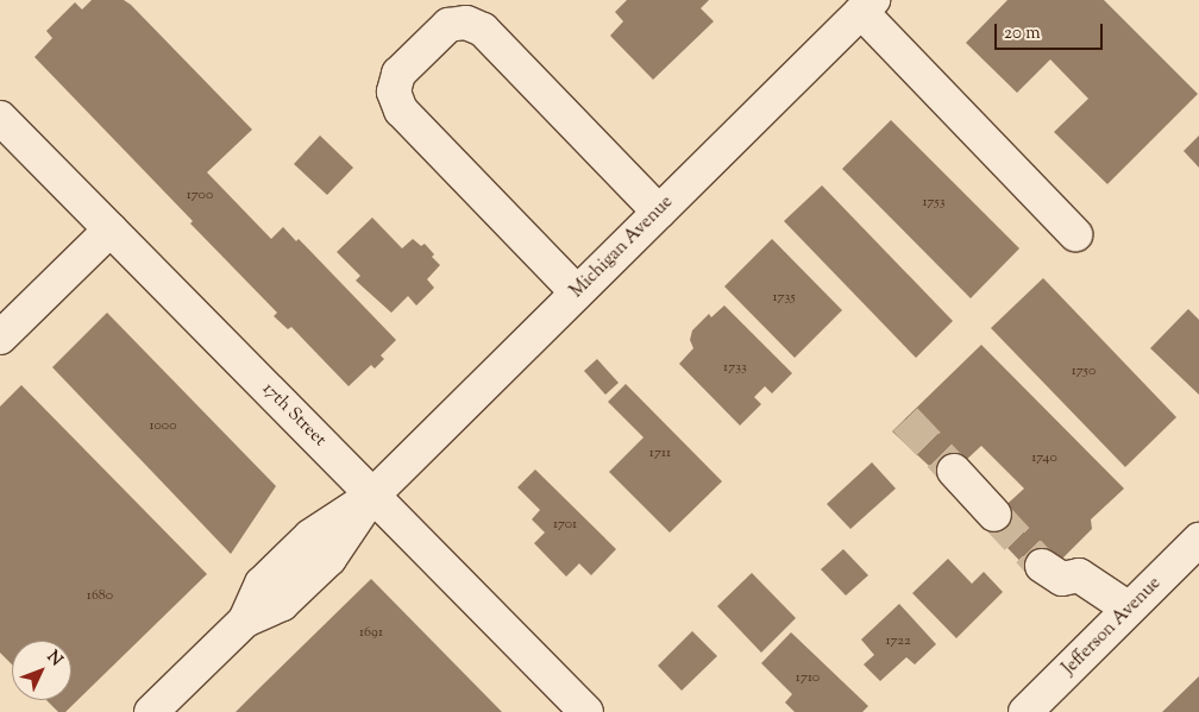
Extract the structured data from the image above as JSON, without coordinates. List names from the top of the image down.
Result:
{
  "streets": {
    "street": ["Michigan Avenue", "17th Street", "Jefferson Avenue"]
  },
  "crossings": [
    ["Michigan Avenue", "17th Street"]
  ],
  "house_numbers": [
    "1700",
    "1753",
    "1735",
    "1733",
    "1750",
    "1000",
    "1711",
    "1740",
    "1701",
    "1680",
    "1691",
    "1722",
    "1710"
  ],
  "scale_bar": "20 m",
  "north": "top right"
}
